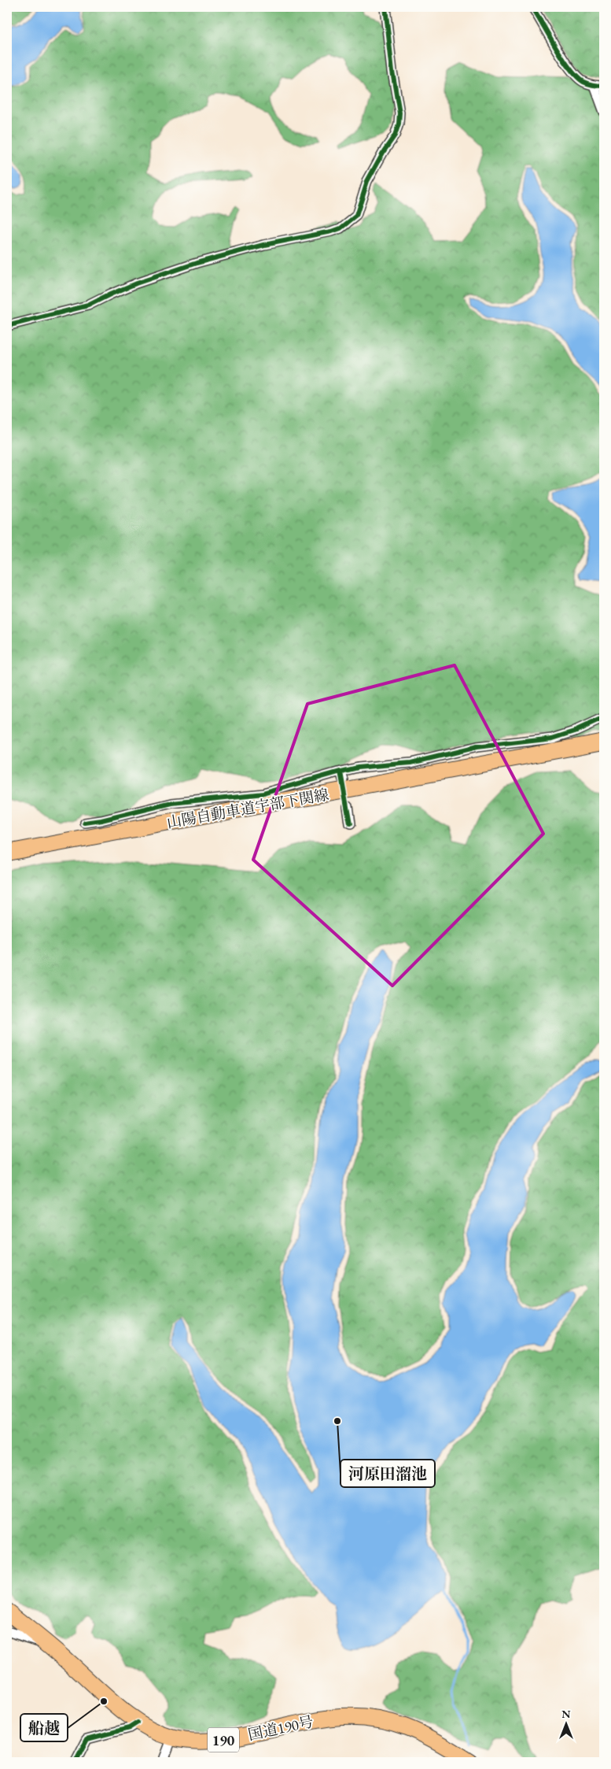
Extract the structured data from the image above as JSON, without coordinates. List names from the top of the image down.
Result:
{
  "streets": {
    "highway": ["山陽自動車道宇部下関線", "国道190号", "190"]
  },
  "places": ["河原田溜池", "船越"],
  "north": "top"
}
